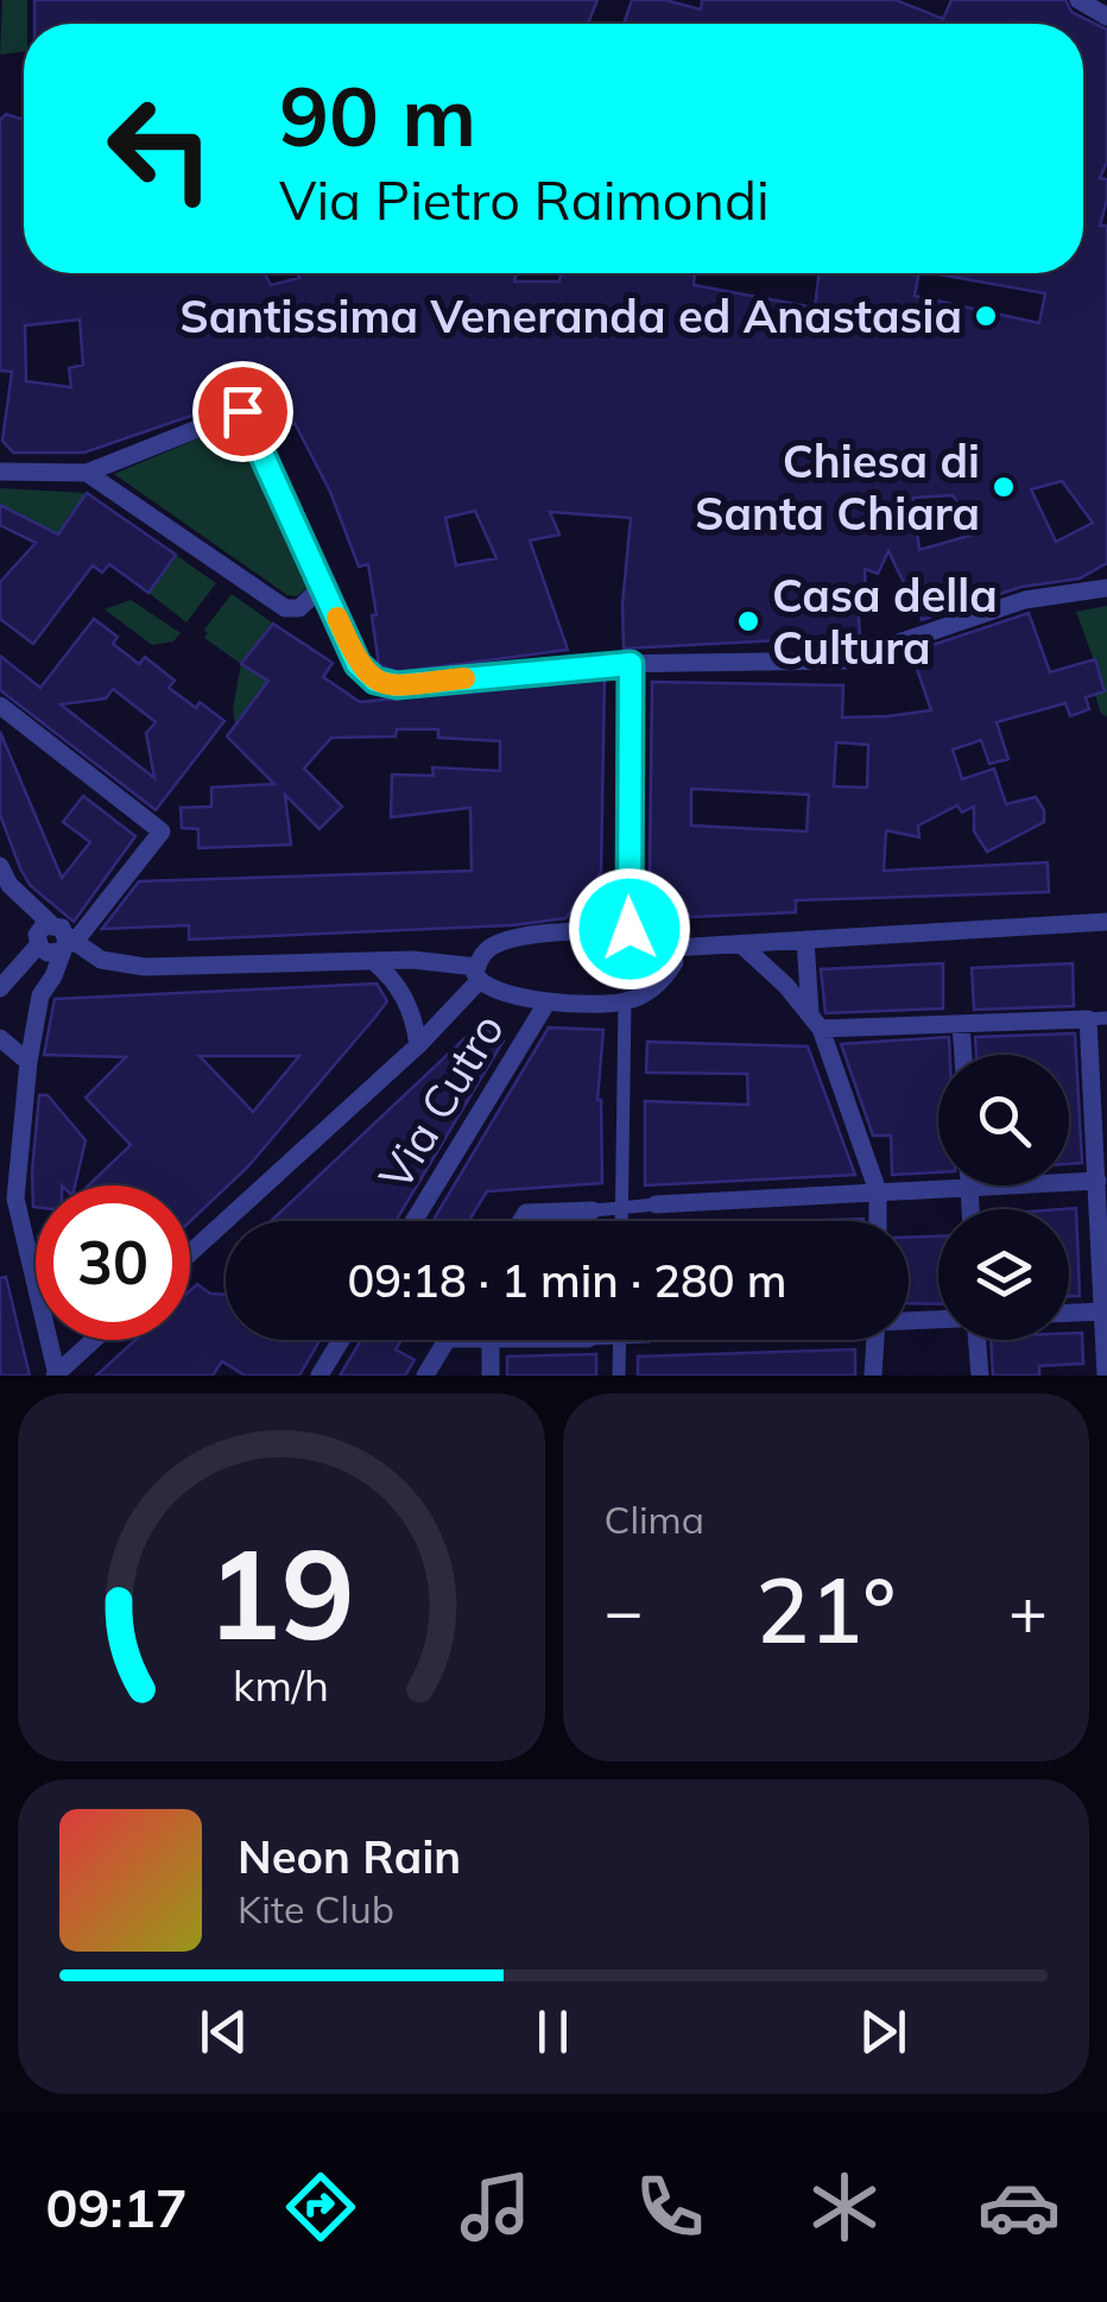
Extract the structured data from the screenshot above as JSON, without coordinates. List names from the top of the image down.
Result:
{
  "streets": {
    "street": ["Via Cutro"]
  },
  "places": ["Santissima Veneranda ed Anastasia", "Chiesa di Santa Chiara", "Casa della Cultura"],
  "page": {
    "turn": ["90 m", "Via Pietro Raimondi"],
    "limit": "30",
    "trip": "09:18 · 1 min · 280 m",
    "tile": "Clima",
    "heat": ["−", "21°", "+"],
    "song": ["Neon Rain", "Kite Club"],
    "tabs": "09:17",
    "gauge": ["19", "km/h"]
  }
}
